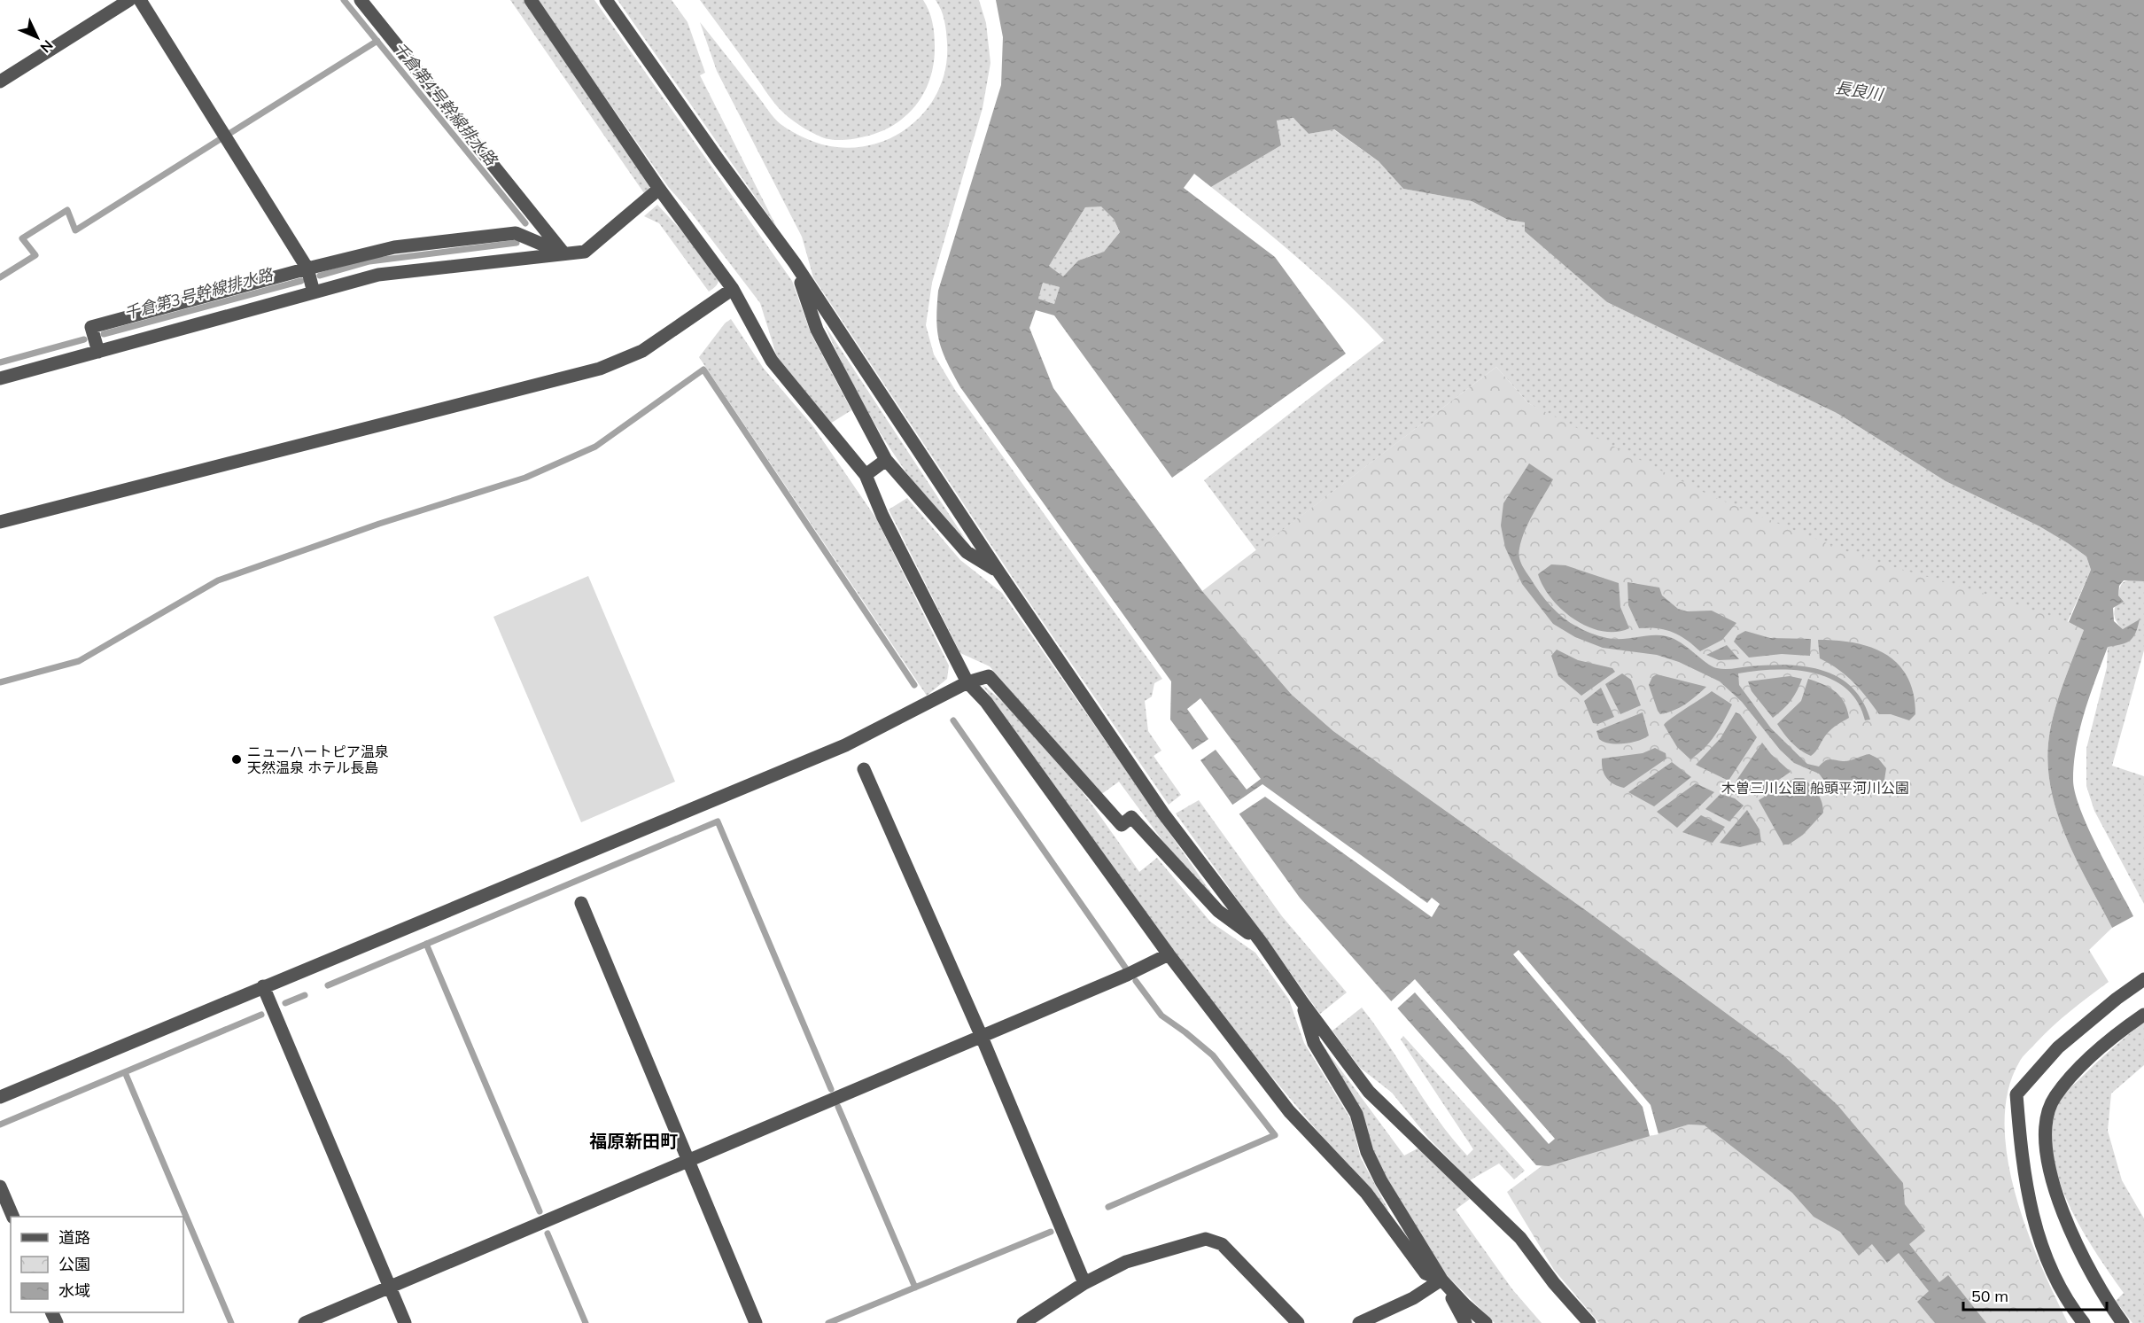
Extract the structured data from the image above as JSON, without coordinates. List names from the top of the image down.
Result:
{
  "districts": ["福原新田町"],
  "water": ["長良川", "千倉第4号幹線排水路", "千倉第3号幹線排水路"],
  "parks": ["木曽三川公園 船頭平河川公園"],
  "places": ["ニューハートピア温泉 天然温泉 ホテル長島"],
  "legend": ["道路", "公園", "水域"],
  "scale_bar": "50 m",
  "north": "bottom right"
}
